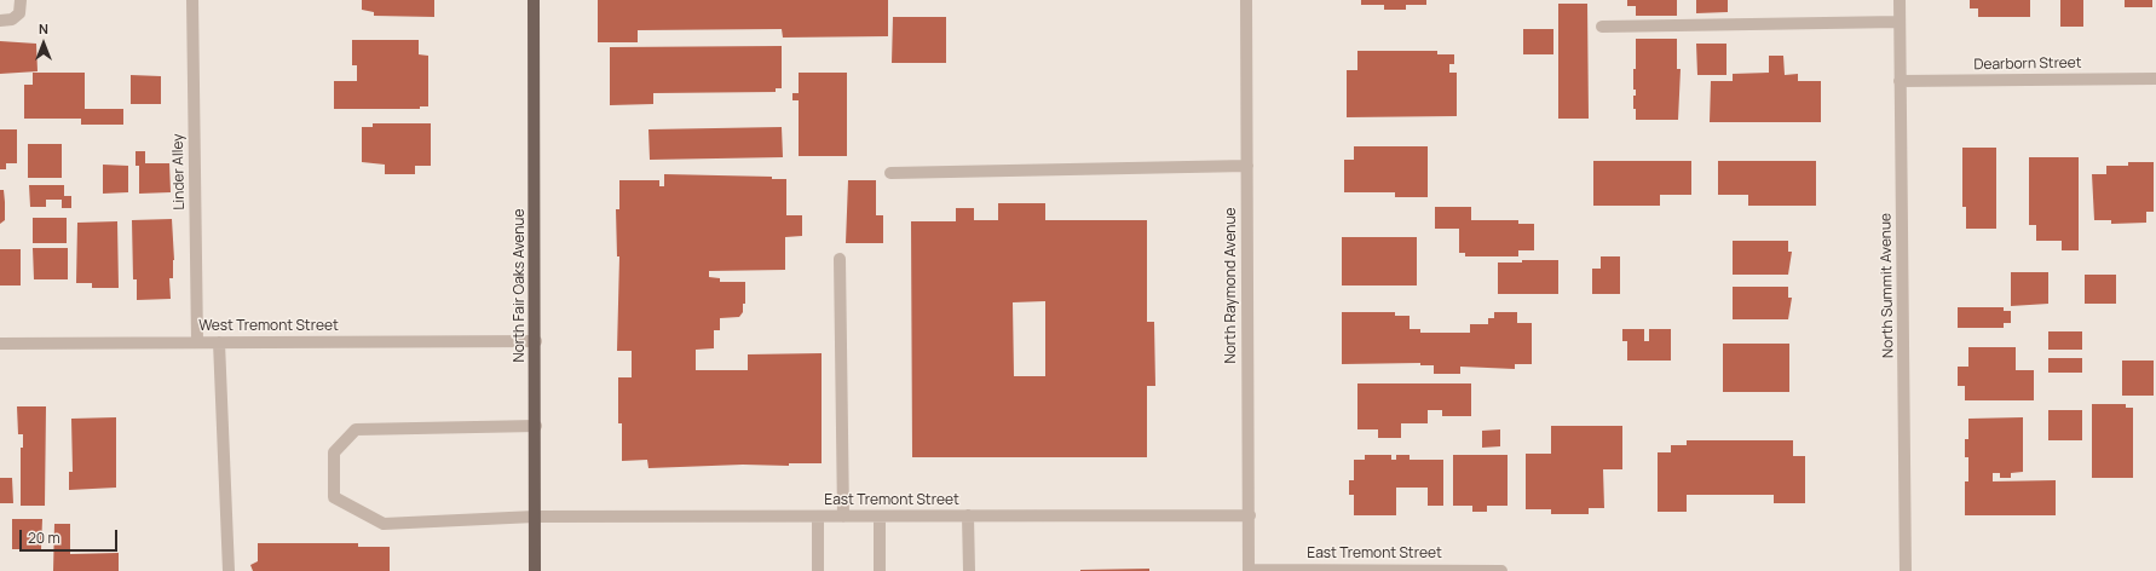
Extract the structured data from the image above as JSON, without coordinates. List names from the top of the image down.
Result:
{
  "streets": {
    "main road": ["North Fair Oaks Avenue"],
    "street": [
      "Dearborn Street",
      "Linder Alley",
      "North Raymond Avenue",
      "North Summit Avenue",
      "West Tremont Street",
      "East Tremont Street"
    ]
  },
  "crossings": [
    ["Dearborn Street", "North Summit Avenue"],
    ["Linder Alley", "West Tremont Street"],
    ["North Fair Oaks Avenue", "West Tremont Street"],
    ["North Fair Oaks Avenue", "East Tremont Street"],
    ["North Raymond Avenue", "East Tremont Street"]
  ],
  "scale_bar": "20 m",
  "north": "top"
}
